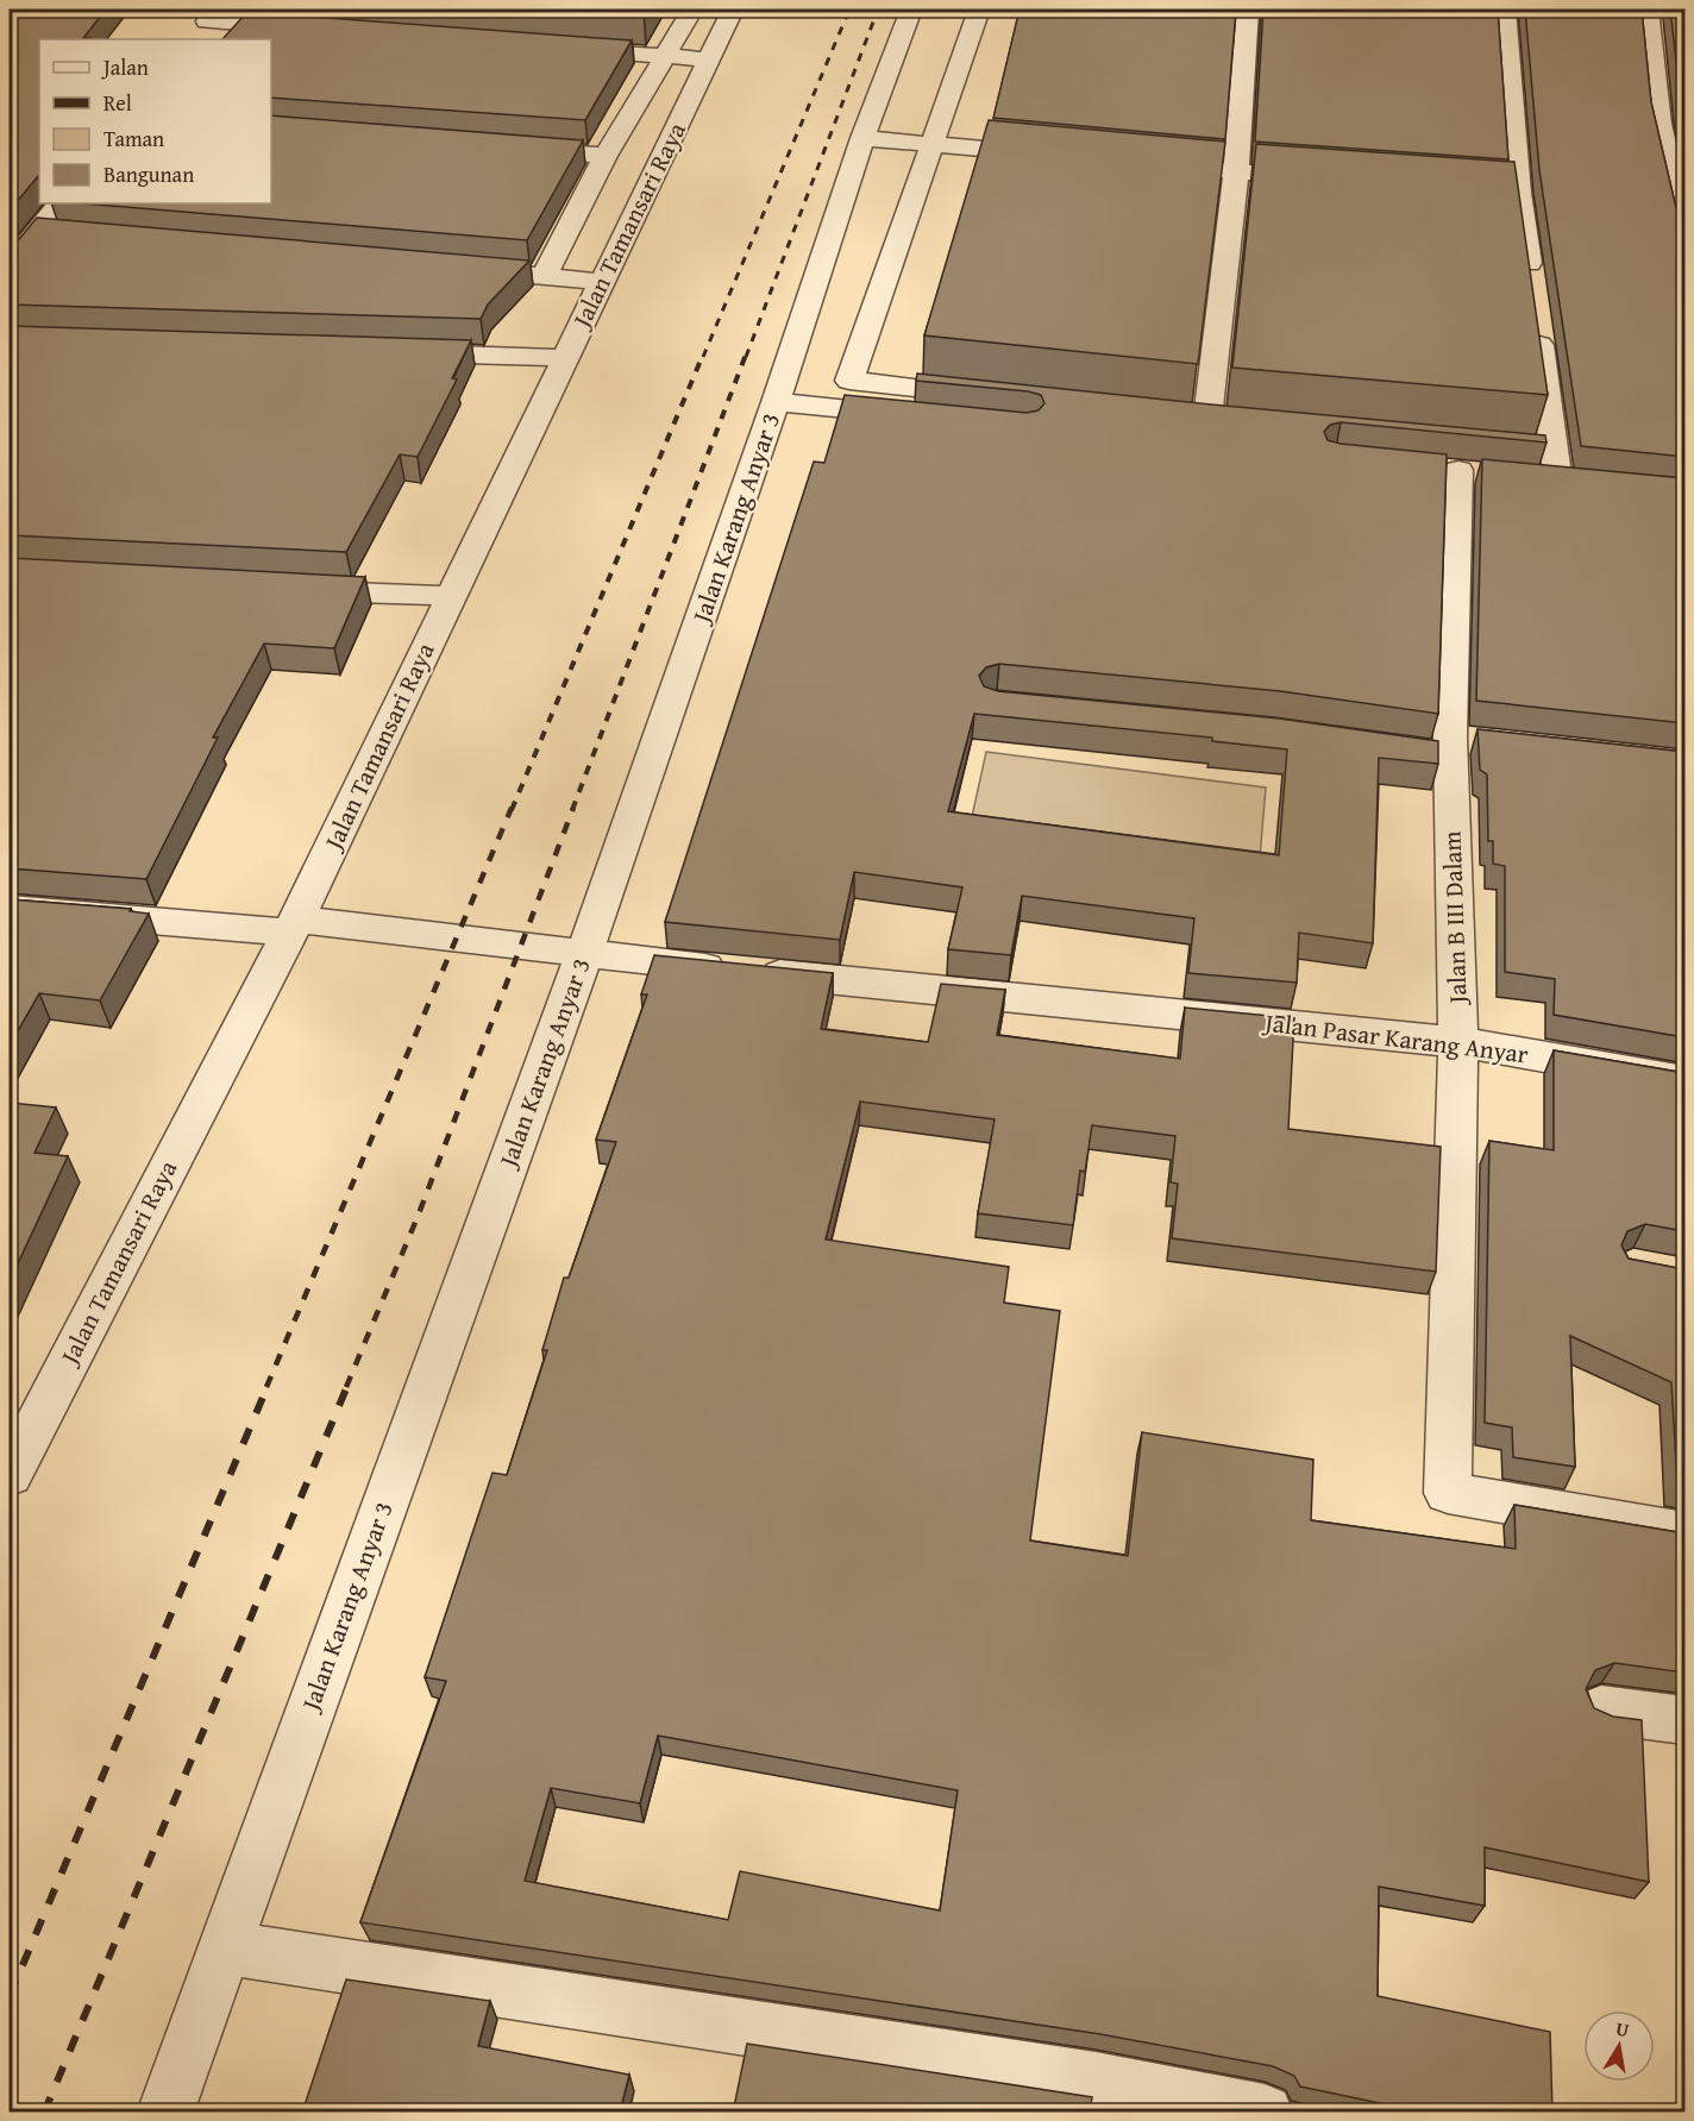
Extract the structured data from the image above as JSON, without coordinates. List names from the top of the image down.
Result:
{
  "streets": {
    "street": [
      "Jalan Tamansari Raya",
      "Jalan Karang Anyar 3",
      "Jalan B III Dalam",
      "Jalan Pasar Karang Anyar"
    ]
  },
  "crossings": [
    ["Jalan Tamansari Raya", "Jalan Pasar Karang Anyar"],
    ["Jalan Karang Anyar 3", "Jalan Pasar Karang Anyar"],
    ["Jalan B III Dalam", "Jalan Pasar Karang Anyar"]
  ],
  "legend": [
    "Jalan",
    "Rel",
    "Taman",
    "Bangunan"
  ],
  "north": "top"
}
